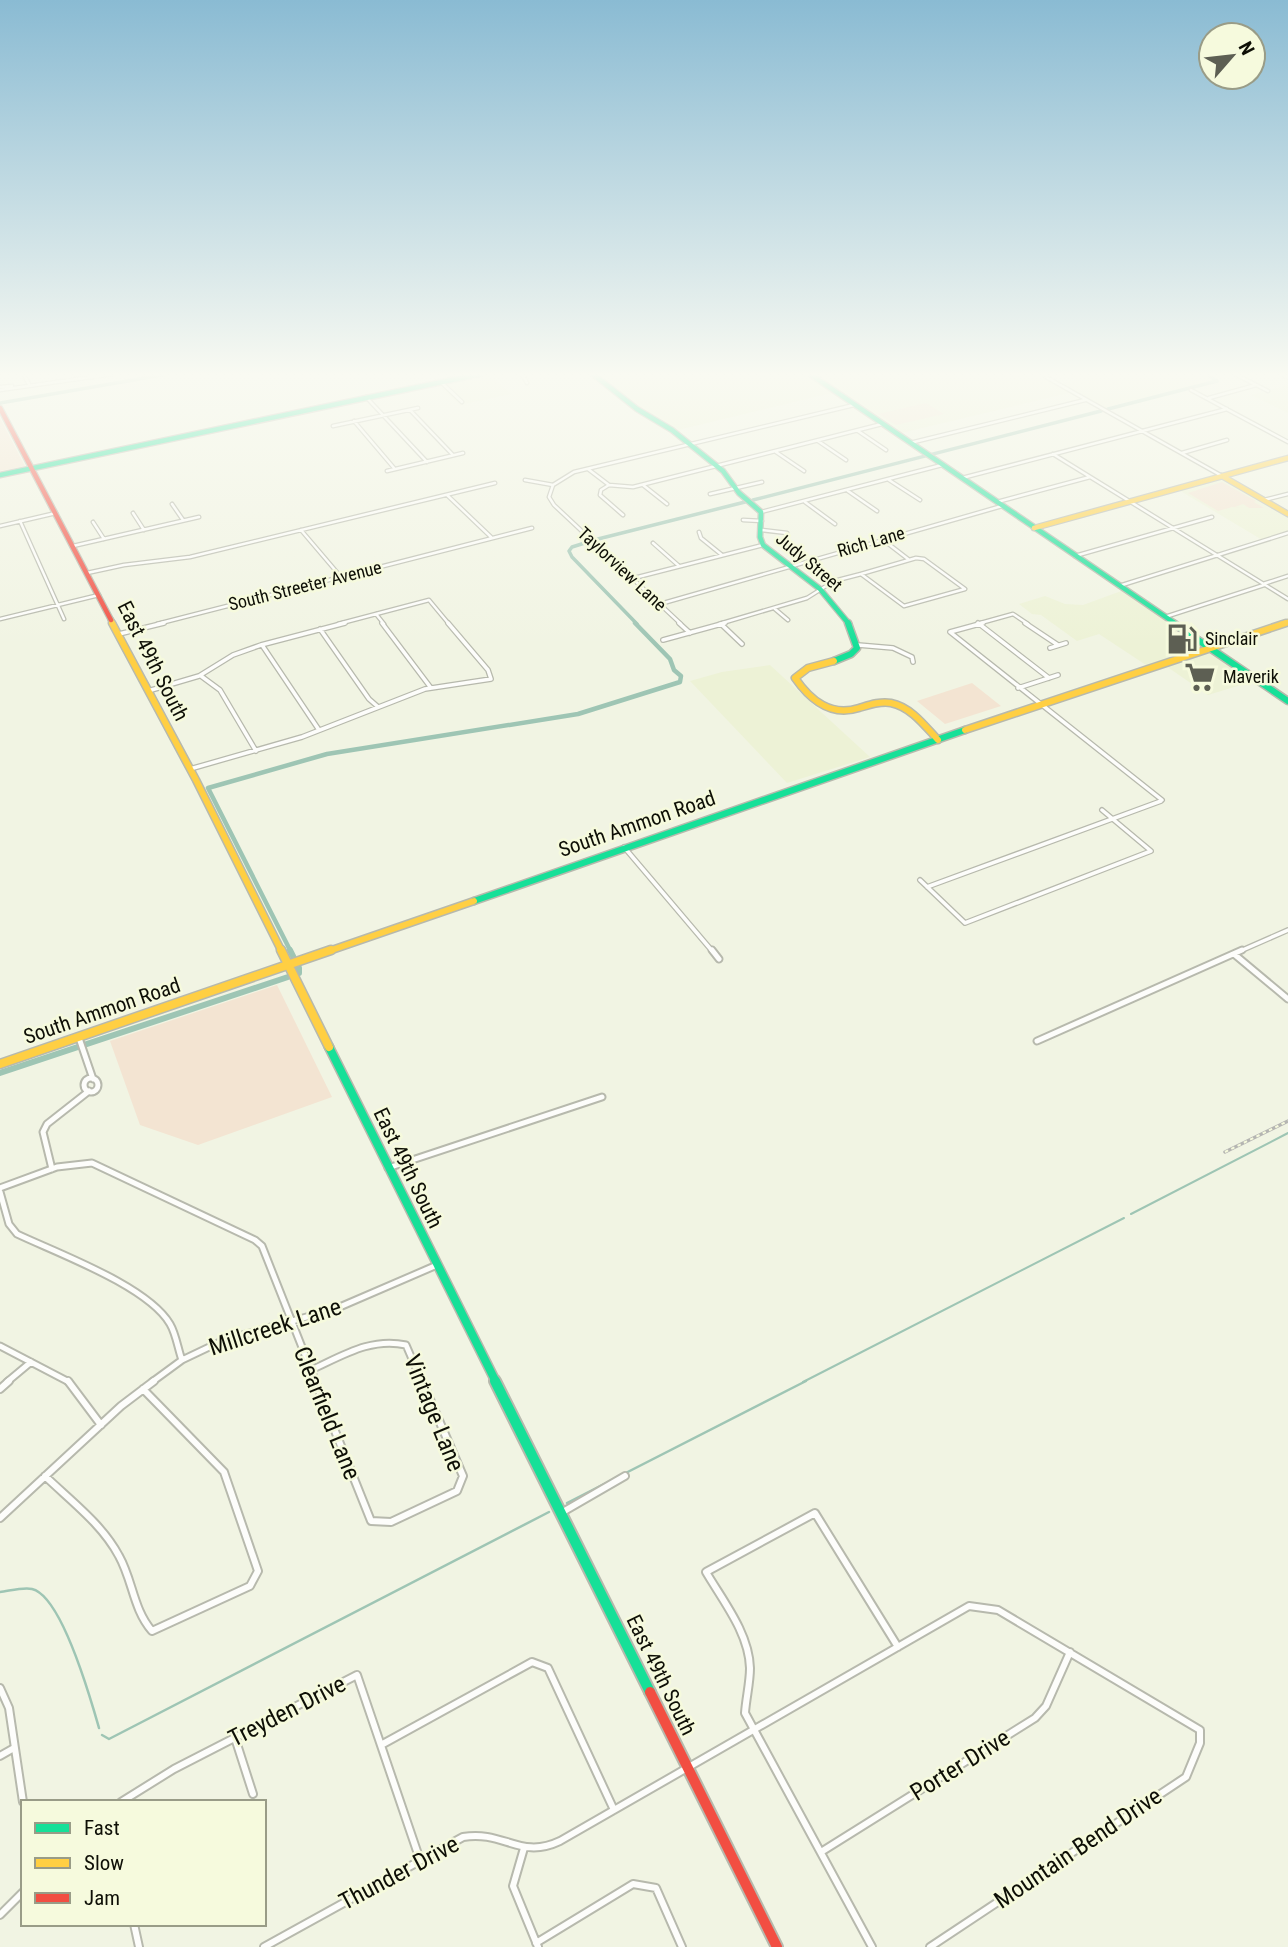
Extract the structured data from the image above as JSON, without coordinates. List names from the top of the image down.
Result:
{
  "streets": {
    "street": [
      "Rich Lane",
      "Judy Street",
      "Taylorview Lane",
      "South Streeter Avenue",
      "East 49th South",
      "South Ammon Road",
      "Millcreek Lane",
      "Clearfield Lane",
      "Vintage Lane",
      "Treyden Drive",
      "Porter Drive",
      "Mountain Bend Drive",
      "Thunder Drive"
    ]
  },
  "crossings": [
    ["Rich Lane", "Judy Street"],
    ["Rich Lane", "Taylorview Lane"],
    ["South Streeter Avenue", "East 49th South"],
    ["East 49th South", "South Ammon Road"],
    ["East 49th South", "Millcreek Lane"],
    ["Millcreek Lane", "Clearfield Lane"],
    ["Clearfield Lane", "Vintage Lane"],
    ["Treyden Drive", "Thunder Drive"],
    ["Porter Drive", "Mountain Bend Drive"]
  ],
  "places": {
    "fuel station": ["Sinclair"],
    "supermarket": ["Maverik"]
  },
  "legend": ["Fast", "Slow", "Jam"],
  "north": "top right"
}
